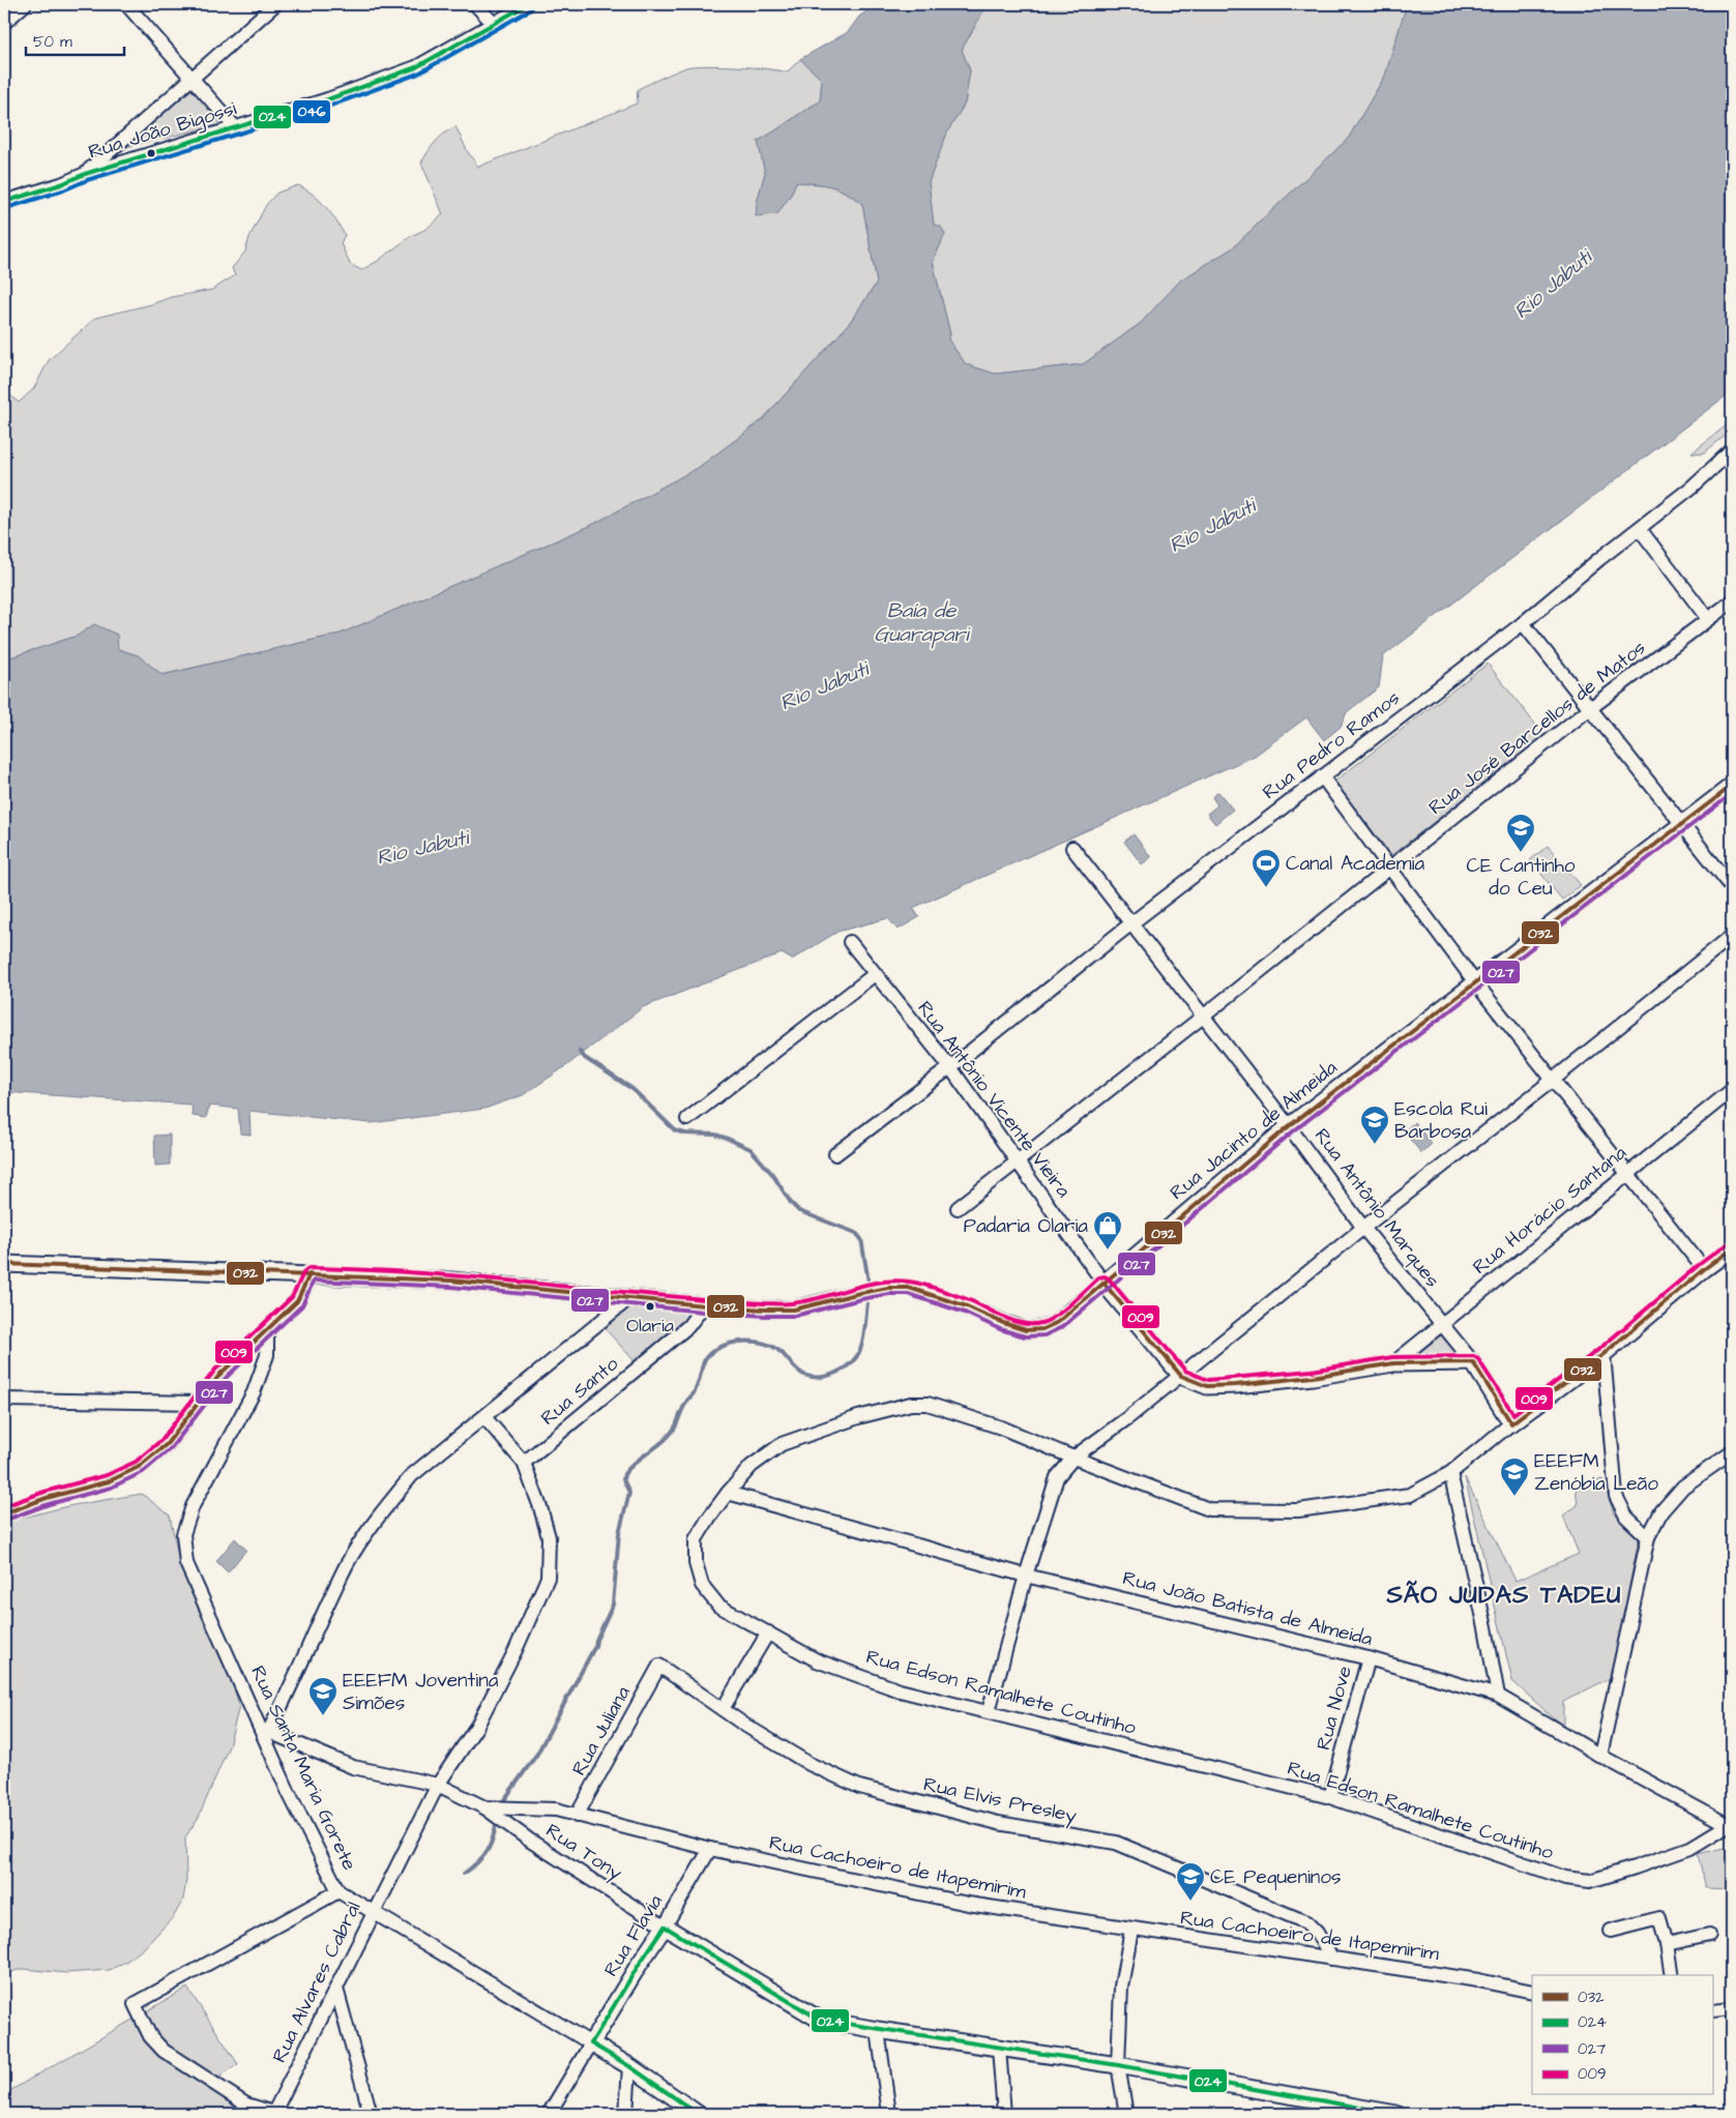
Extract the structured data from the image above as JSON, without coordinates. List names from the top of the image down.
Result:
{
  "streets": {
    "street": [
      "Rua João Bigossi",
      "Rua José Barcellos de Matos",
      "Rua Pedro Ramos",
      "Rua Antônio Vicente Vieira",
      "Rua Jacinto de Almeida",
      "Rua Antônio Marques",
      "Rua Horácio Santana",
      "Rua Santo",
      "Rua João Batista de Almeida",
      "Rua Edson Ramalhete Coutinho",
      "Rua Nove",
      "Rua Juliana",
      "Rua Santa Maria Gorete",
      "Rua Elvis Presley",
      "Rua Tony",
      "Rua Cachoeiro de Itapemirim",
      "Rua Flavia",
      "Rua Alvares Cabral"
    ]
  },
  "crossings": [
    ["Rua José Barcellos de Matos", "Rua Antônio Marques"],
    ["Rua Pedro Ramos", "Rua Antônio Vicente Vieira"],
    ["Rua Pedro Ramos", "Rua Antônio Marques"],
    ["Rua Antônio Vicente Vieira", "Rua Jacinto de Almeida"],
    ["Rua Jacinto de Almeida", "Rua Antônio Marques"],
    ["Rua Jacinto de Almeida", "Rua Santo"],
    ["Rua Antônio Marques", "Rua Horácio Santana"],
    ["Rua Antônio Marques", "Rua Edson Ramalhete Coutinho"],
    ["Rua Santo", "Rua Alvares Cabral"],
    ["Rua João Batista de Almeida", "Rua Edson Ramalhete Coutinho"],
    ["Rua João Batista de Almeida", "Rua Nove"],
    ["Rua Edson Ramalhete Coutinho", "Rua Nove"],
    ["Rua Juliana", "Rua Elvis Presley"],
    ["Rua Juliana", "Rua Cachoeiro de Itapemirim"],
    ["Rua Santa Maria Gorete", "Rua Cachoeiro de Itapemirim"],
    ["Rua Santa Maria Gorete", "Rua Flavia"],
    ["Rua Santa Maria Gorete", "Rua Alvares Cabral"],
    ["Rua Elvis Presley", "Rua Cachoeiro de Itapemirim"],
    ["Rua Tony", "Rua Cachoeiro de Itapemirim"],
    ["Rua Tony", "Rua Flavia"],
    ["Rua Cachoeiro de Itapemirim", "Rua Flavia"],
    ["Rua Cachoeiro de Itapemirim", "Rua Alvares Cabral"]
  ],
  "districts": ["SÃO JUDAS TADEU"],
  "water": ["Rio Jabuti", "Baía de Guarapari"],
  "places": {
    "school or university": [
      "CE Cantinho do Ceu",
      "Escola Rui Barbosa",
      "EEEFM Zenóbia Leão",
      "EEEFM Joventina Simões",
      "CE Pequeninos"
    ],
    "sports": ["Canal Academia"],
    "shop": ["Padaria Olaria"],
    "other": ["Olaria"]
  },
  "lines": [
    "transit line 024",
    "transit line 046",
    "transit line 032",
    "transit line 027",
    "transit line 009"
  ],
  "legend": [
    "032",
    "024",
    "027",
    "009"
  ],
  "scale_bar": "50 m"
}
